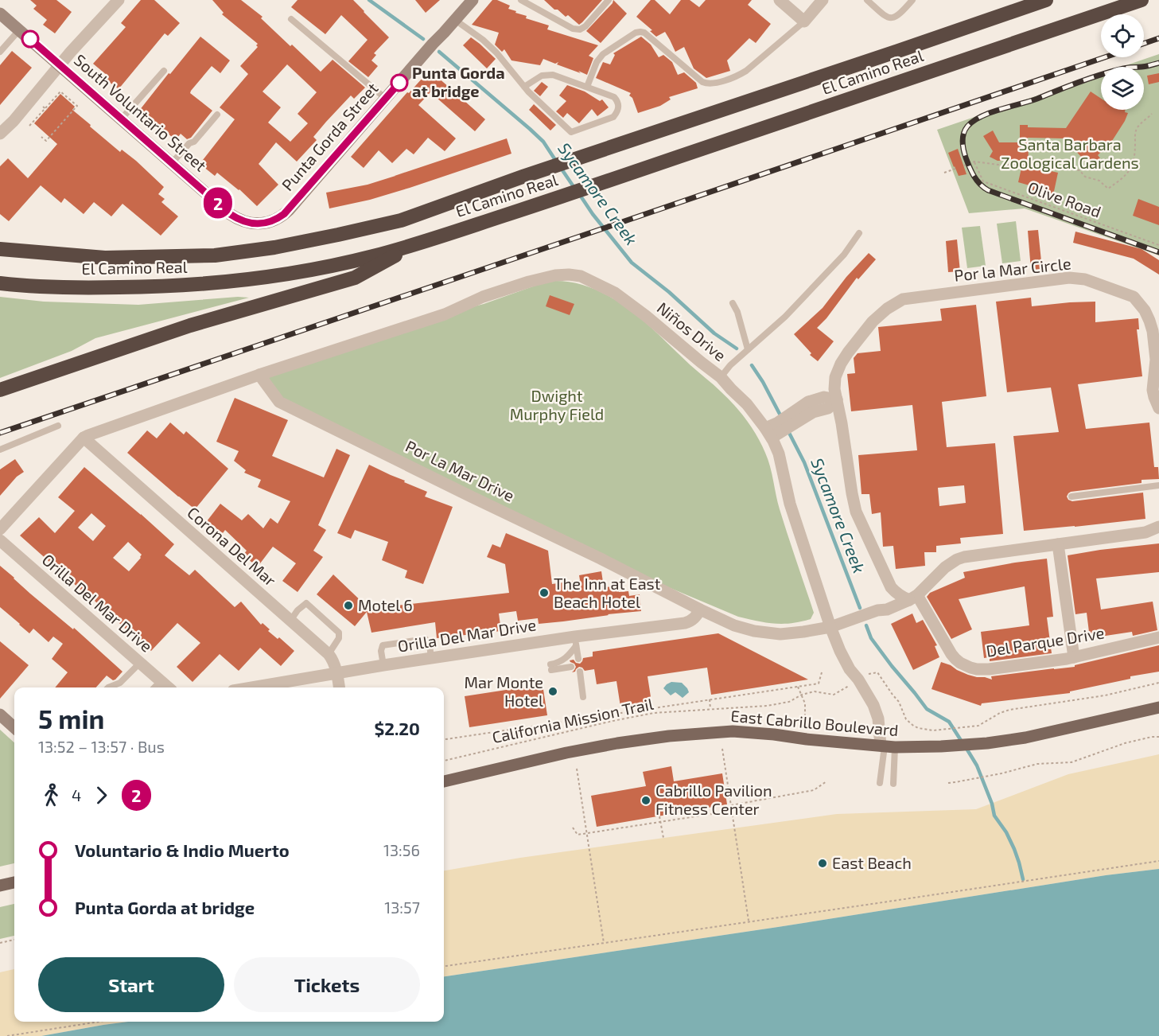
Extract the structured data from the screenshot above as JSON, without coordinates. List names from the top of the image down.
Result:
{
  "streets": {
    "highway": ["El Camino Real"],
    "main road": ["East Cabrillo Boulevard"],
    "street": [
      "South Voluntario Street",
      "Punta Gorda Street",
      "Por la Mar Circle",
      "Niños Drive",
      "Por La Mar Drive",
      "Corona Del Mar",
      "Orilla Del Mar Drive",
      "Del Parque Drive"
    ],
    "path": ["Olive Road", "California Mission Trail"]
  },
  "crossings": [
    ["South Voluntario Street", "Punta Gorda Street"],
    ["Por la Mar Circle", "Del Parque Drive"],
    ["Niños Drive", "Por La Mar Drive"],
    ["Niños Drive", "East Cabrillo Boulevard"],
    ["Por La Mar Drive", "Orilla Del Mar Drive"],
    ["Corona Del Mar", "Orilla Del Mar Drive"]
  ],
  "water": ["Sycamore Creek"],
  "parks": ["Santa Barbara Zoological Gardens", "Dwight Murphy Field"],
  "places": [
    "Punta Gorda at bridge",
    "The Inn at East Beach Hotel",
    "Motel 6",
    "Mar Monte Hotel",
    "Cabrillo Pavilion Fitness Center",
    "East Beach"
  ],
  "lines": ["bus line 2"],
  "page": {
    "on_map": "2",
    "heading": ["5 min", "13:52 – 13:57 · Bus", "$2.20"],
    "legs": ["4", "2"],
    "list": [
      {
        "name": "Voluntario & Indio Muerto",
        "value": "13:56"
      },
      {
        "name": "Punta Gorda at bridge",
        "value": "13:57"
      }
    ],
    "buttons": ["Start", "Tickets"]
  }
}
